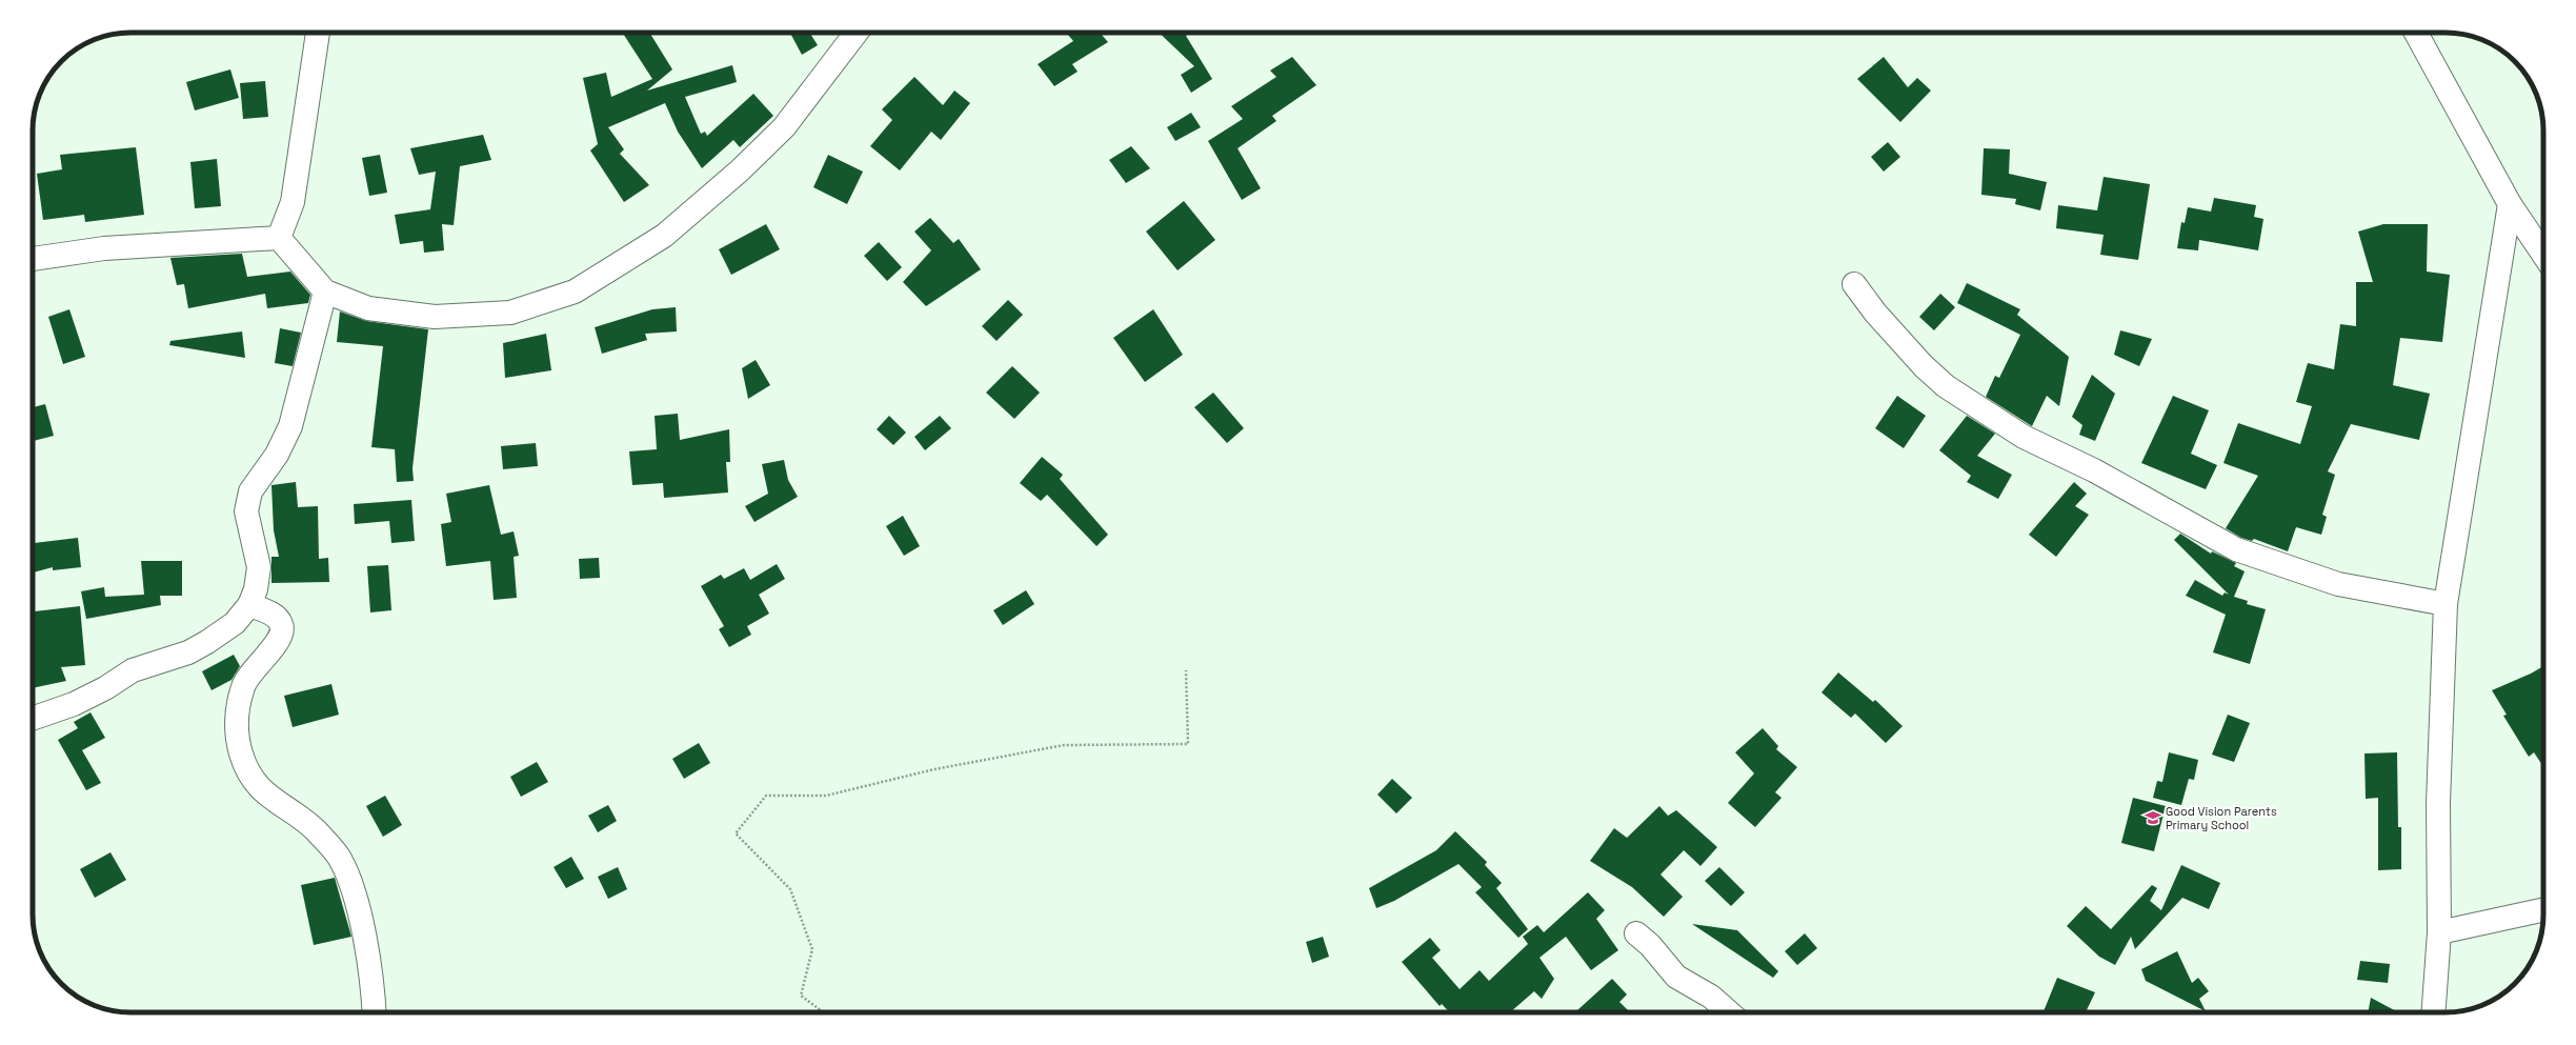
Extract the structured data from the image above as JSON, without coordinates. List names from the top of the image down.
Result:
{
  "places": {
    "school or university": ["Good Vision Parents Primary School"]
  }
}
